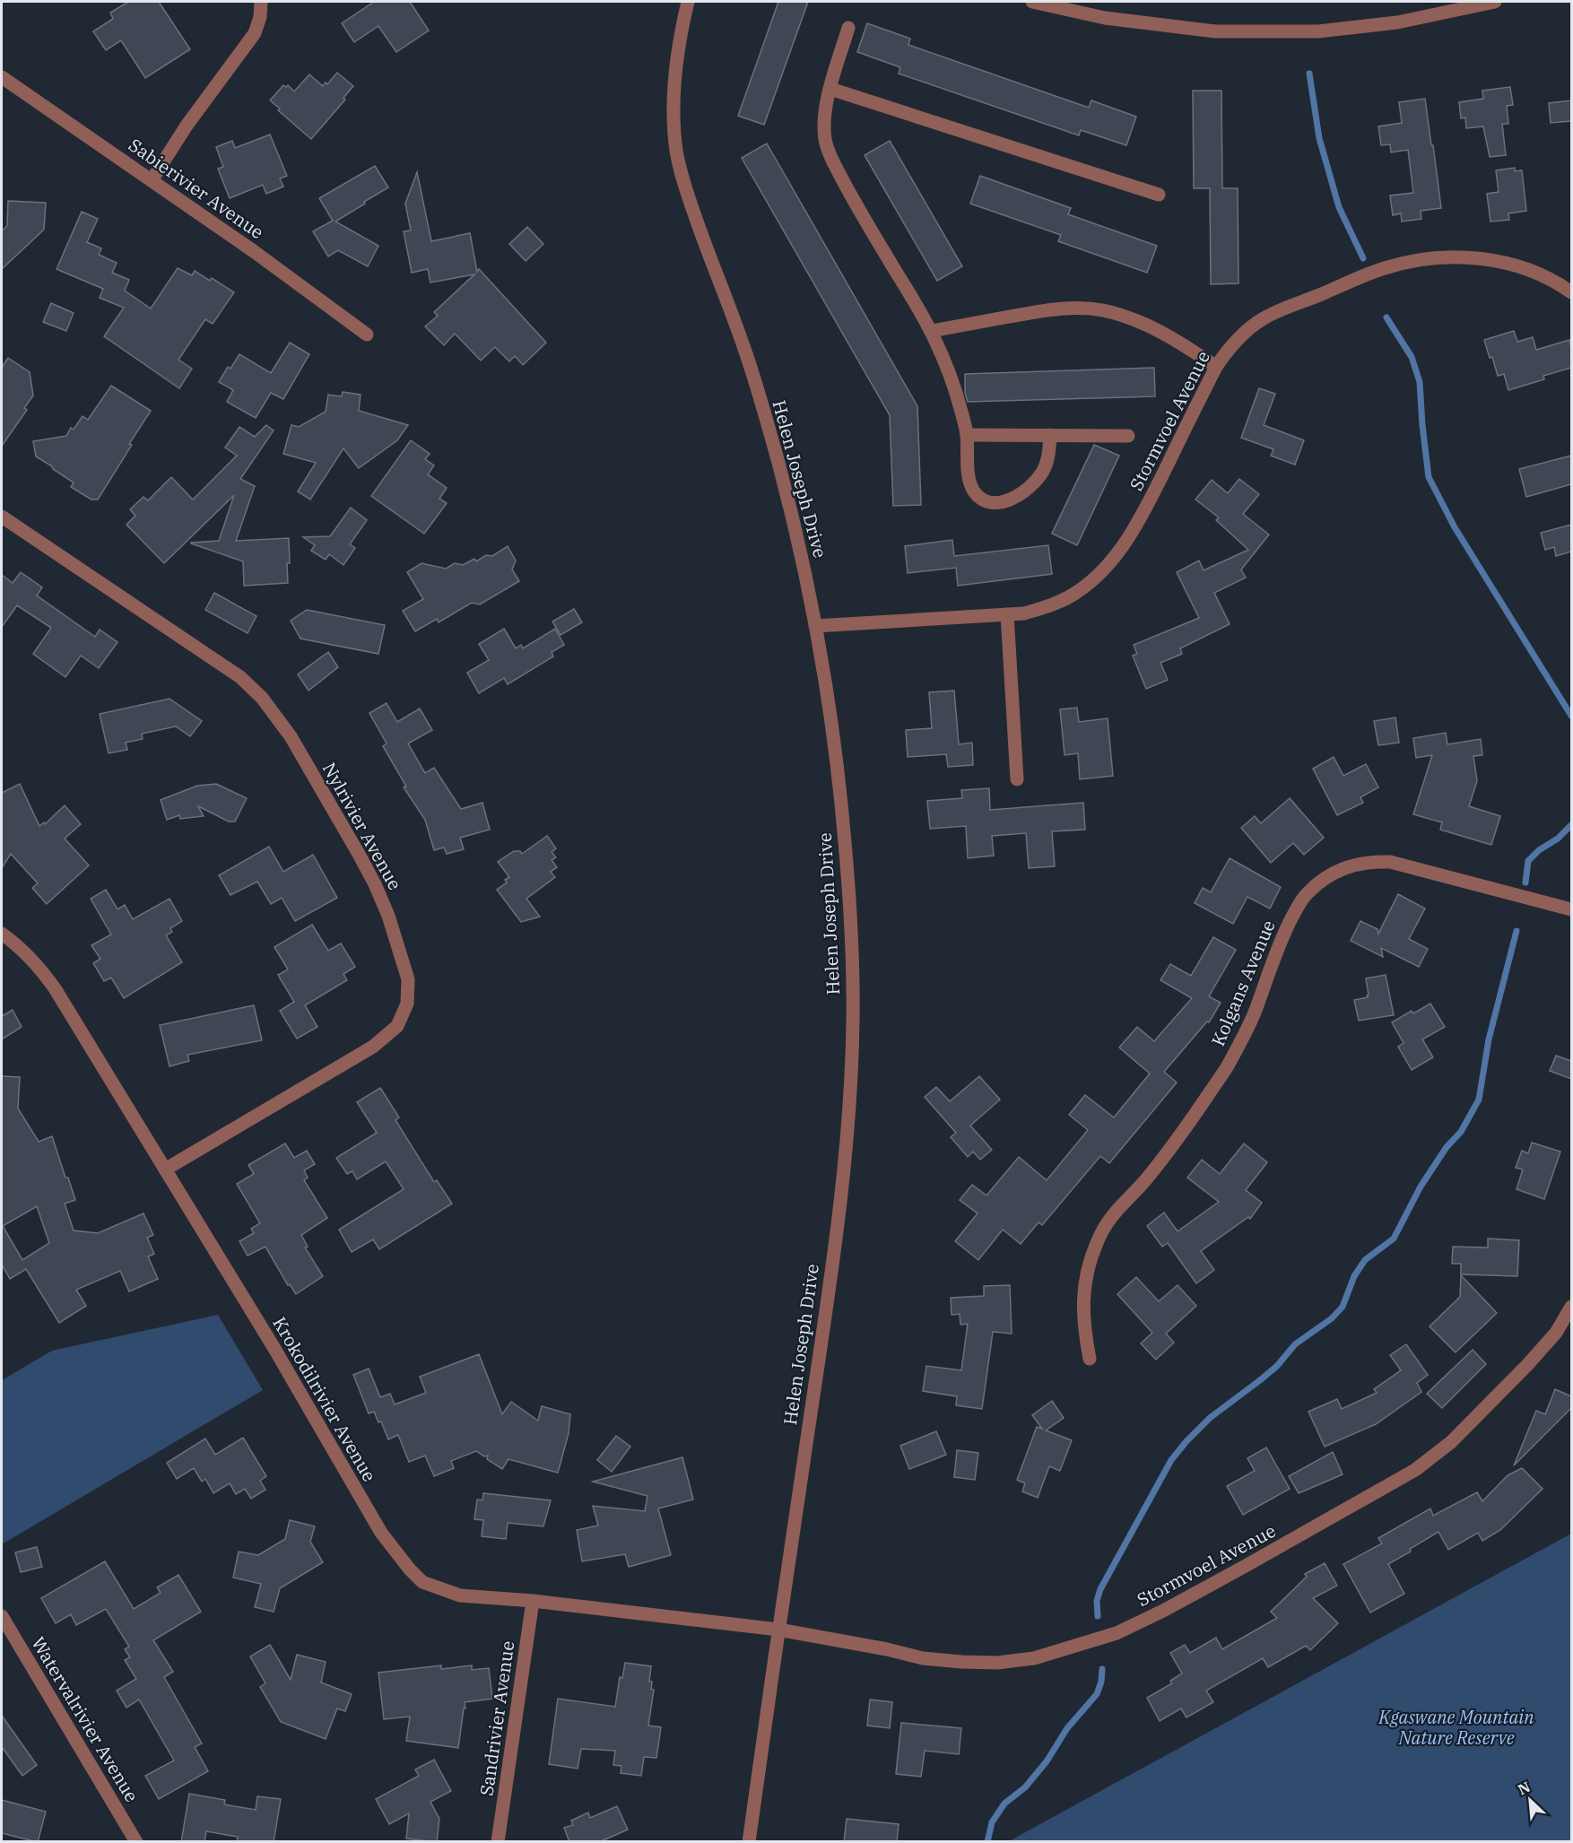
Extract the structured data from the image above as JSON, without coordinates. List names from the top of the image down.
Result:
{
  "streets": {
    "street": [
      "Sabierivier Avenue",
      "Stormvoel Avenue",
      "Helen Joseph Drive",
      "Nylrivier Avenue",
      "Kolgans Avenue",
      "Krokodilrivier Avenue",
      "Sandrivier Avenue",
      "Watervalrivier Avenue"
    ]
  },
  "crossings": [
    ["Stormvoel Avenue", "Helen Joseph Drive"],
    ["Stormvoel Avenue", "Krokodilrivier Avenue"],
    ["Helen Joseph Drive", "Krokodilrivier Avenue"],
    ["Nylrivier Avenue", "Krokodilrivier Avenue"],
    ["Krokodilrivier Avenue", "Sandrivier Avenue"]
  ],
  "parks": ["Kgaswane Mountain Nature Reserve"],
  "north": "top left"
}
